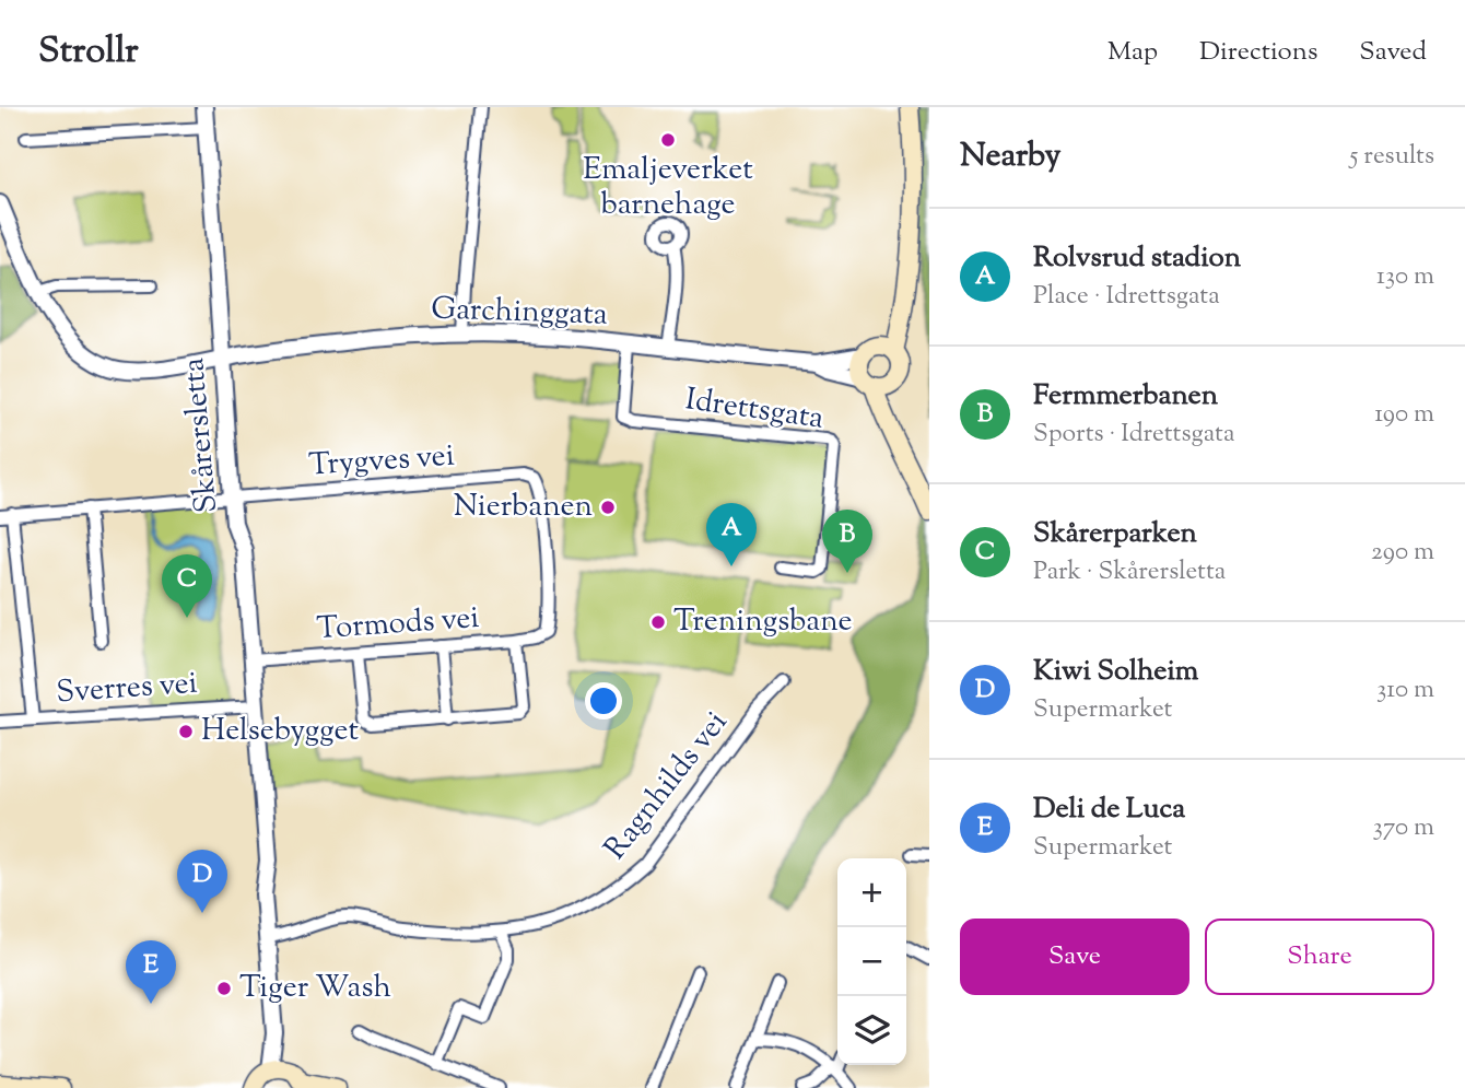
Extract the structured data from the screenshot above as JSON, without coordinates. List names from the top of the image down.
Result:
{
  "streets": {
    "street": [
      "Garchinggata",
      "Idrettsgata",
      "Skårersletta",
      "Trygves vei",
      "Tormods vei",
      "Sverres vei",
      "Ragnhilds vei"
    ]
  },
  "crossings": [
    ["Garchinggata", "Idrettsgata"],
    ["Garchinggata", "Skårersletta"],
    ["Skårersletta", "Trygves vei"],
    ["Skårersletta", "Tormods vei"],
    ["Skårersletta", "Sverres vei"],
    ["Skårersletta", "Ragnhilds vei"],
    ["Trygves vei", "Tormods vei"]
  ],
  "places": [
    "Emaljeverket barnehage",
    "Nierbanen",
    "Treningsbane",
    "Helsebygget",
    "Tiger Wash"
  ],
  "page": {
    "header": "Strollr",
    "nav": ["Map", "Directions", "Saved"],
    "heading": ["Nearby", "5 results"],
    "list": [
      {
        "mark": "A",
        "name": "Rolvsrud stadion",
        "note": "Place · Idrettsgata",
        "value": "130 m"
      },
      {
        "mark": "B",
        "name": "Fermmerbanen",
        "note": "Sports · Idrettsgata",
        "value": "190 m"
      },
      {
        "mark": "C",
        "name": "Skårerparken",
        "note": "Park · Skårersletta",
        "value": "290 m"
      },
      {
        "mark": "D",
        "name": "Kiwi Solheim",
        "note": "Supermarket",
        "value": "310 m"
      },
      {
        "mark": "E",
        "name": "Deli de Luca",
        "note": "Supermarket",
        "value": "370 m"
      }
    ],
    "pins": [
      "A",
      "B",
      "C",
      "D",
      "E"
    ],
    "map_buttons": ["+", "−"],
    "buttons": ["Save", "Share"]
  }
}
